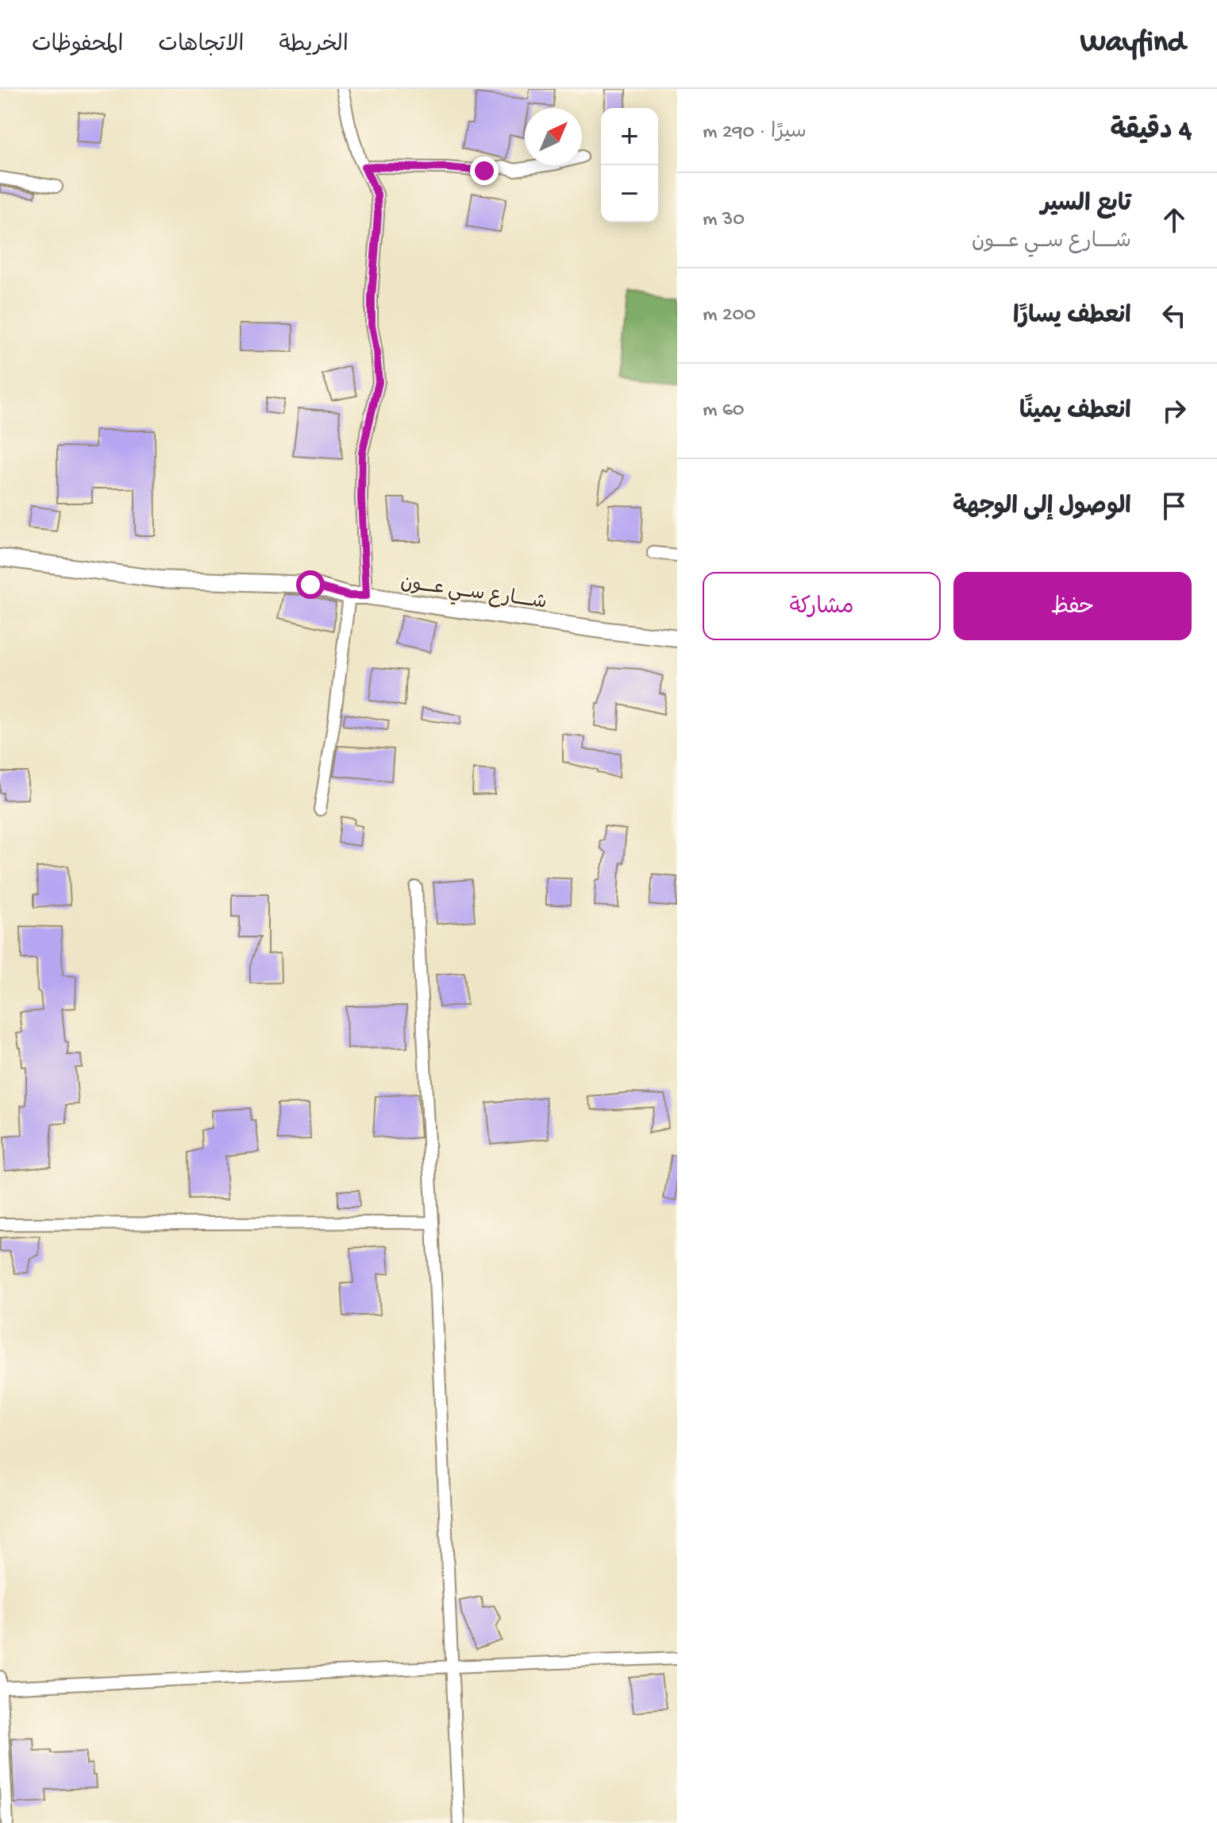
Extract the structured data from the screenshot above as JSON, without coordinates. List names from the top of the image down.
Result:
{
  "streets": {
    "street": ["شــــارع ســي عـــون"]
  },
  "north": "top right",
  "page": {
    "header": "Wayfind",
    "nav": ["الخريطة", "الاتجاهات", "المحفوظات"],
    "heading": ["4 دقيقة", "سيرًا · 290 m"],
    "map_buttons": ["+", "−"],
    "list": [
      ["تابع السير", "شــــارع ســي عـــون", "30 m"],
      ["انعطف يسارًا", "200 m"],
      ["انعطف يمينًا", "60 m"],
      "الوصول إلى الوجهة"
    ],
    "buttons": ["حفظ", "مشاركة"]
  }
}
